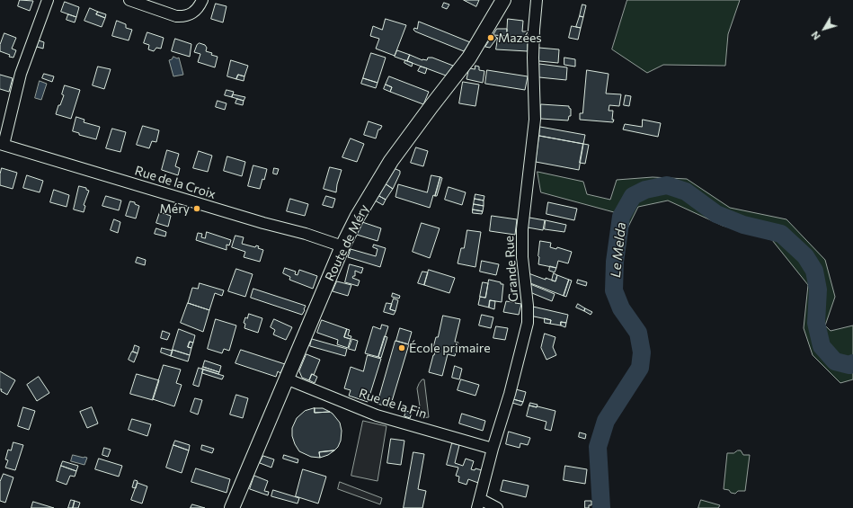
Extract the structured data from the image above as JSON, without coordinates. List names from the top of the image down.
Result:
{
  "streets": {
    "main road": ["Route de Méry"],
    "street": ["Rue de la Croix", "Grande Rue", "Rue de la Fin"]
  },
  "crossings": [
    ["Rue de la Croix", "Route de Méry"],
    ["Route de Méry", "Rue de la Fin"],
    ["Grande Rue", "Rue de la Fin"]
  ],
  "water": ["Le Melda"],
  "places": ["Mazées", "Méry", "École primaire"],
  "north": "bottom left"
}
